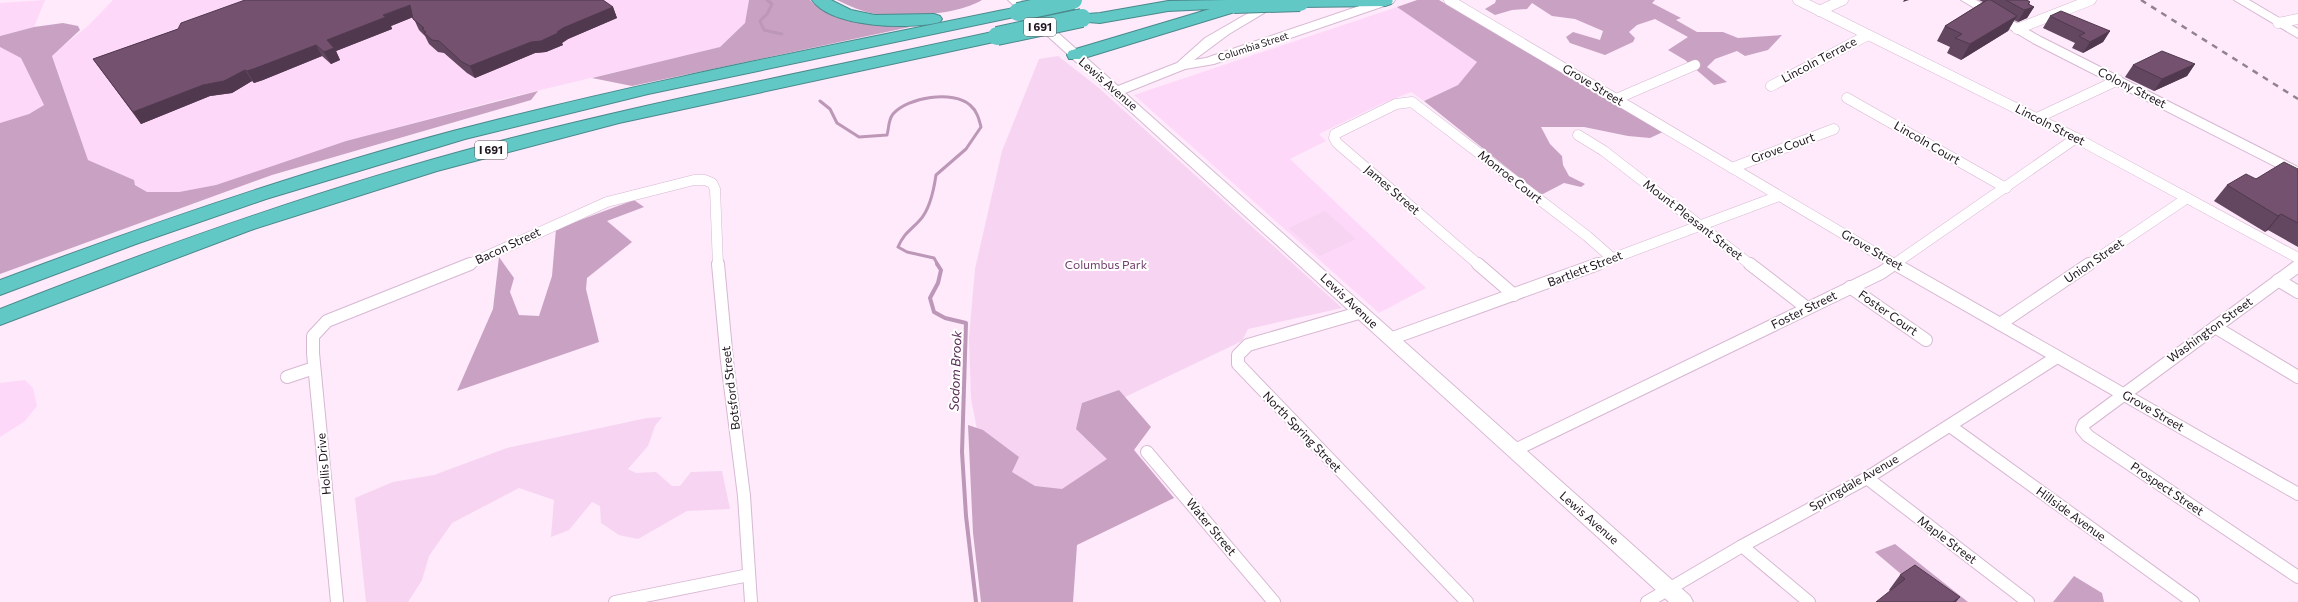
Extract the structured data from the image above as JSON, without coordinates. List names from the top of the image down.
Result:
{
  "streets": {
    "highway": ["I 691"],
    "main road": ["Columbia Street", "Lewis Avenue", "Colony Street"],
    "street": [
      "Lincoln Terrace",
      "Grove Street",
      "Lincoln Street",
      "Lincoln Court",
      "Grove Court",
      "Monroe Court",
      "James Street",
      "Mount Pleasant Street",
      "Bacon Street",
      "Union Street",
      "Bartlett Street",
      "Foster Street",
      "Foster Court",
      "Washington Street",
      "Botsford Street",
      "North Spring Street",
      "Hollis Drive",
      "Springdale Avenue",
      "Prospect Street",
      "Hillside Avenue",
      "Water Street",
      "Maple Street"
    ]
  },
  "crossings": [
    ["I 691", "Lewis Avenue"],
    ["Columbia Street", "Lewis Avenue"],
    ["Lincoln Terrace", "Lincoln Street"],
    ["Lewis Avenue", "Bartlett Street"],
    ["Lewis Avenue", "Foster Street"],
    ["Lewis Avenue", "North Spring Street"],
    ["Lewis Avenue", "Springdale Avenue"],
    ["Grove Street", "Grove Court"],
    ["Grove Street", "Union Street"],
    ["Grove Street", "Bartlett Street"],
    ["Grove Street", "Foster Street"],
    ["Grove Street", "Washington Street"],
    ["Grove Street", "Springdale Avenue"],
    ["Grove Street", "Prospect Street"],
    ["Lincoln Street", "Union Street"],
    ["Lincoln Street", "Foster Street"],
    ["Lincoln Court", "Foster Street"],
    ["Monroe Court", "James Street"],
    ["Monroe Court", "Bartlett Street"],
    ["James Street", "Bartlett Street"],
    ["Mount Pleasant Street", "Bartlett Street"],
    ["Mount Pleasant Street", "Foster Street"],
    ["Bacon Street", "Botsford Street"],
    ["Bacon Street", "Hollis Drive"],
    ["Foster Street", "Foster Court"],
    ["Washington Street", "Prospect Street"],
    ["Springdale Avenue", "Hillside Avenue"],
    ["Springdale Avenue", "Maple Street"]
  ],
  "water": ["Sodom Brook"],
  "parks": ["Columbus Park"]
}
